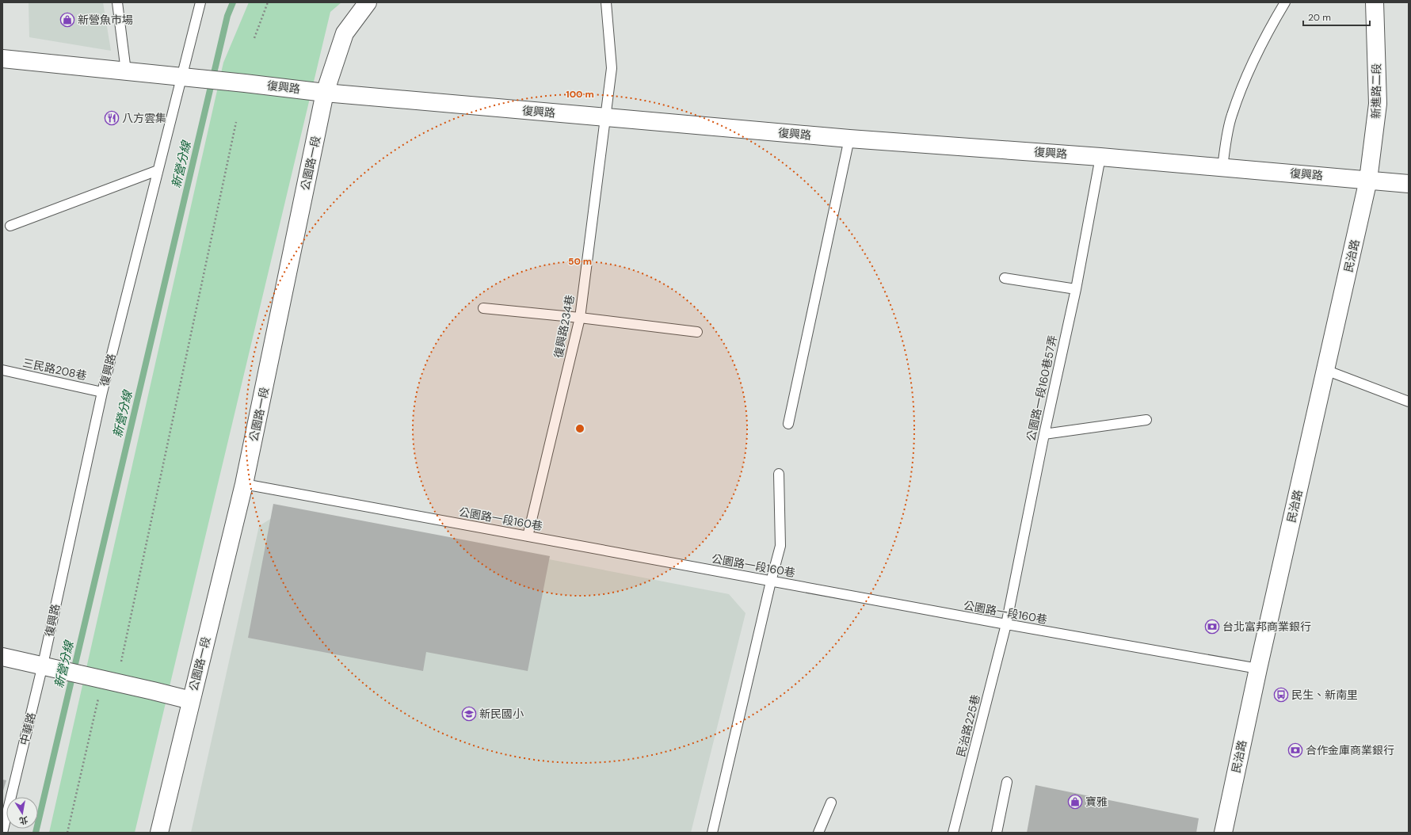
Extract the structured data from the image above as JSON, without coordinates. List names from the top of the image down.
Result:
{
  "streets": {
    "street": [
      "復興路",
      "新進路二段",
      "公園路一段",
      "民治路"
    ],
    "lane": [
      "復興路234巷",
      "三民路208巷",
      "公園路一段160巷57弄",
      "公園路一段160巷",
      "民治路225巷",
      "中華路"
    ]
  },
  "crossings": [
    ["復興路", "新進路二段"],
    ["復興路", "公園路一段"],
    ["復興路", "民治路"],
    ["復興路", "復興路234巷"],
    ["復興路", "三民路208巷"],
    ["復興路", "公園路一段160巷57弄"],
    ["復興路", "中華路"],
    ["新進路二段", "民治路"],
    ["公園路一段", "公園路一段160巷"],
    ["民治路", "公園路一段160巷"],
    ["復興路234巷", "公園路一段160巷"],
    ["公園路一段160巷57弄", "公園路一段160巷"],
    ["公園路一段160巷57弄", "民治路225巷"],
    ["公園路一段160巷", "民治路225巷"]
  ],
  "water": ["新營分線"],
  "places": {
    "shop": ["新營魚市場", "寶雅"],
    "restaurant": ["八方雲集"],
    "bank": ["台北富邦商業銀行", "合作金庫商業銀行"],
    "bus stop": ["民生、新南里"],
    "school or university": ["新民國小"]
  },
  "scale_bar": "20 m",
  "north": "bottom",
  "rings": ["100 m", "50 m"]
}
